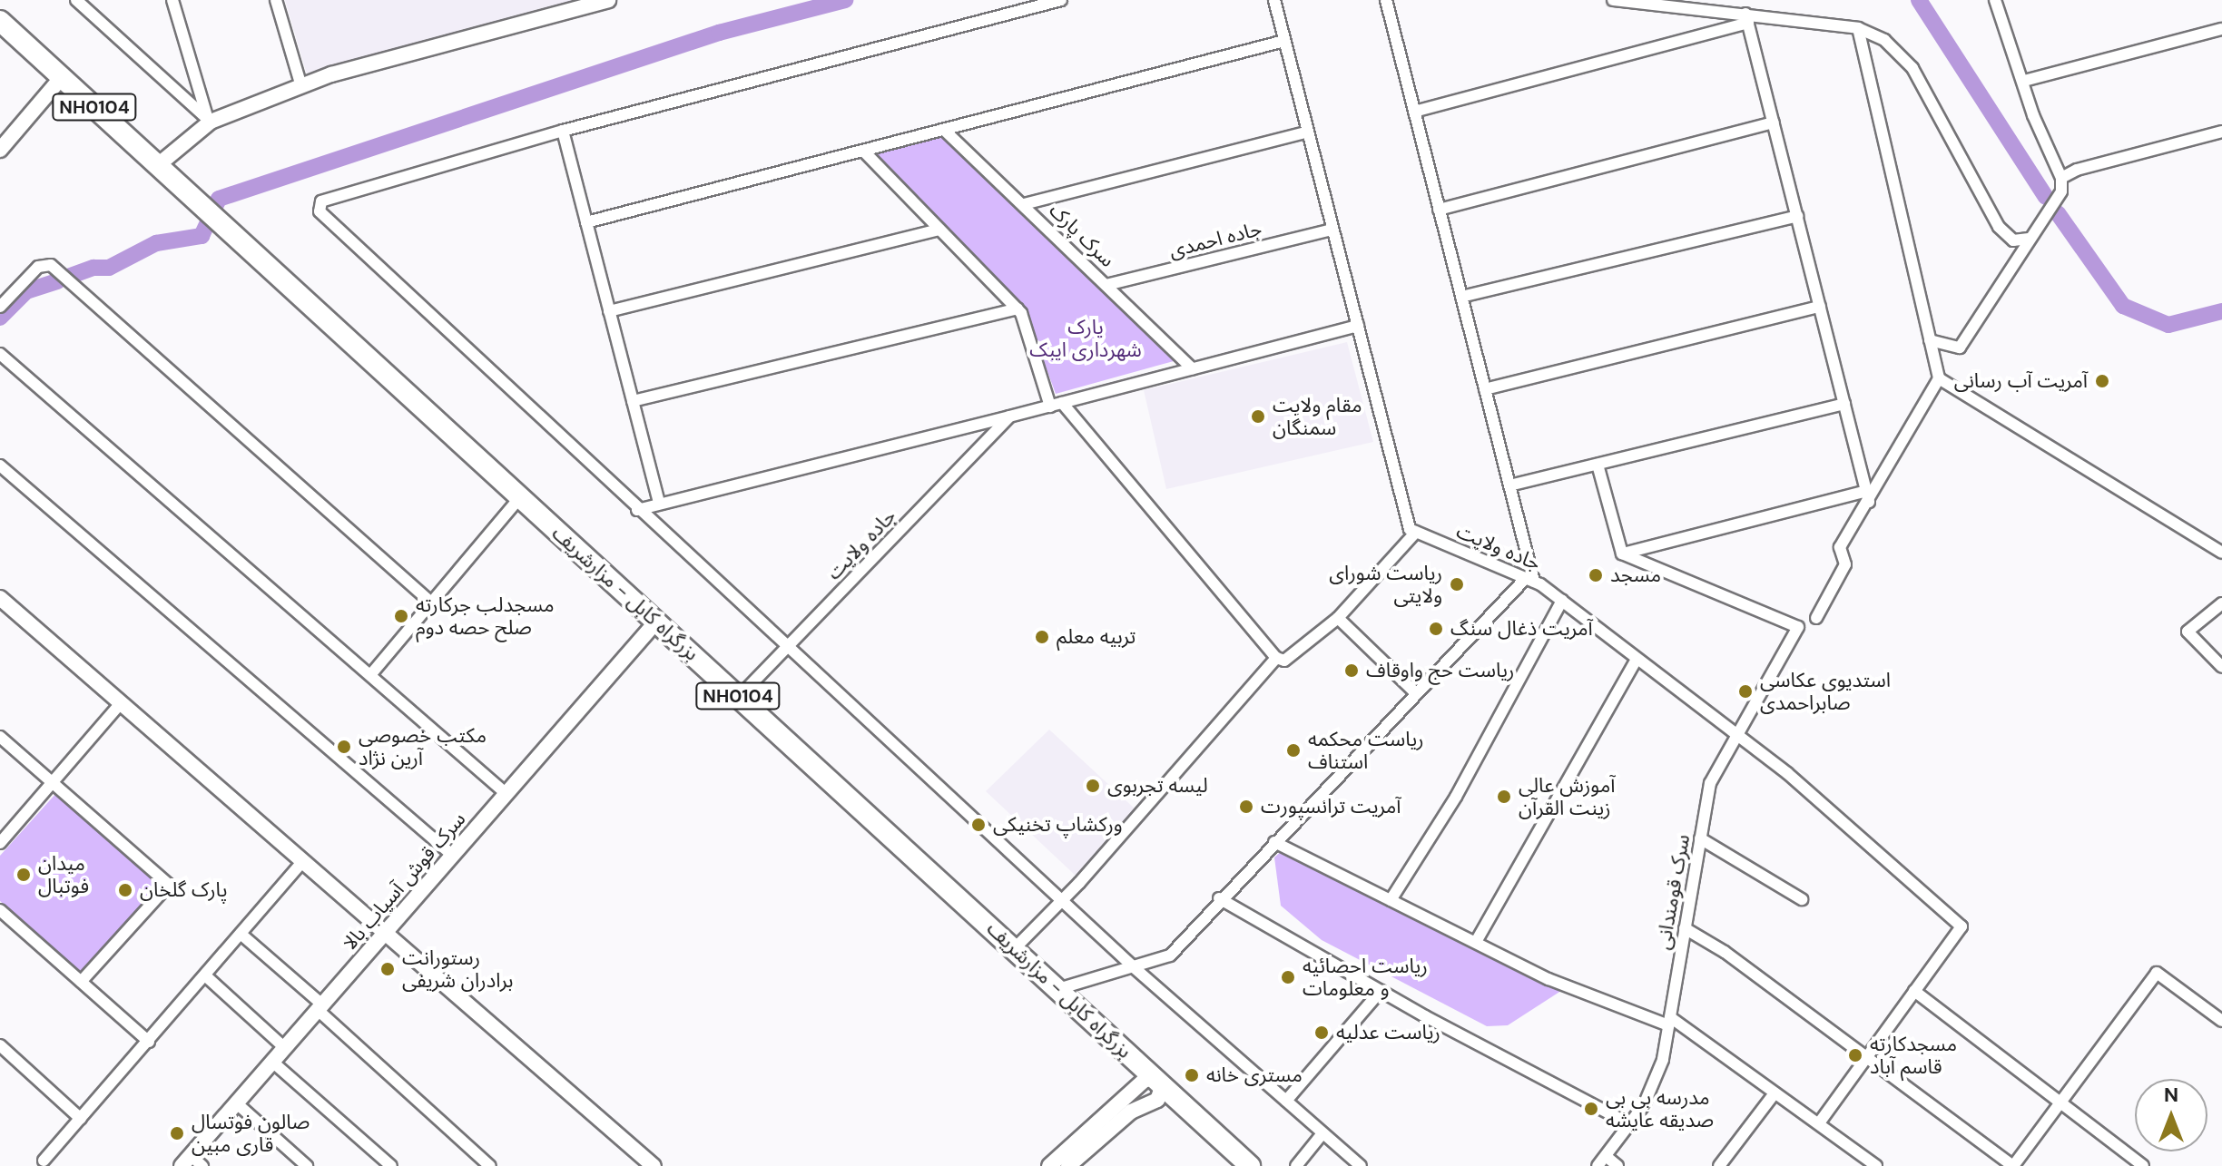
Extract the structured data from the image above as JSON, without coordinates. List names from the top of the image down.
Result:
{
  "streets": {
    "highway": ["NH0104", "بزرگراه کابل - مزارشریف"],
    "street": [
      "سرک پارک",
      "جاده احمدی",
      "جاده ولایت",
      "سرک قوش آسیاب بالا",
      "سرک قومندانی"
    ]
  },
  "crossings": [
    ["سرک پارک", "جاده احمدی"],
    ["جاده ولایت", "بزرگراه کابل - مزارشریف"],
    ["جاده ولایت", "سرک قومندانی"],
    ["بزرگراه کابل - مزارشریف", "سرک قوش آسیاب بالا"]
  ],
  "parks": ["پارک شهرداری ایبک"],
  "places": [
    "آمریت آب رسانی",
    "مقام ولایت سمنگان",
    "مسجد",
    "ریاست شورای ولایتی",
    "مسجدلب جرکارته صلح حصه دوم",
    "آمریت ذغال سنگ",
    "تربیه معلم",
    "ریاست حج واوقاف",
    "استدیوی عکاسی صابراحمدی",
    "مکتب خصوصی آرین نژاد",
    "ریاست محکمه استناف",
    "لیسه تجربوی",
    "آموزش عالی زینت القرآن",
    "آمریت ترانسپورت",
    "ورکشاپ تخنیکی",
    "میدان فوتبال",
    "پارک گلخان",
    "رستورانت برادران شریفی",
    "ریاست احصائیه و معلومات",
    "ریاست عدلیه",
    "مسجدکارته قاسم آباد",
    "مستری خانه",
    "مدرسه بی بی صدیقه عایشه",
    "صالون فوتسال قاری مبین"
  ],
  "north": "top"
}
